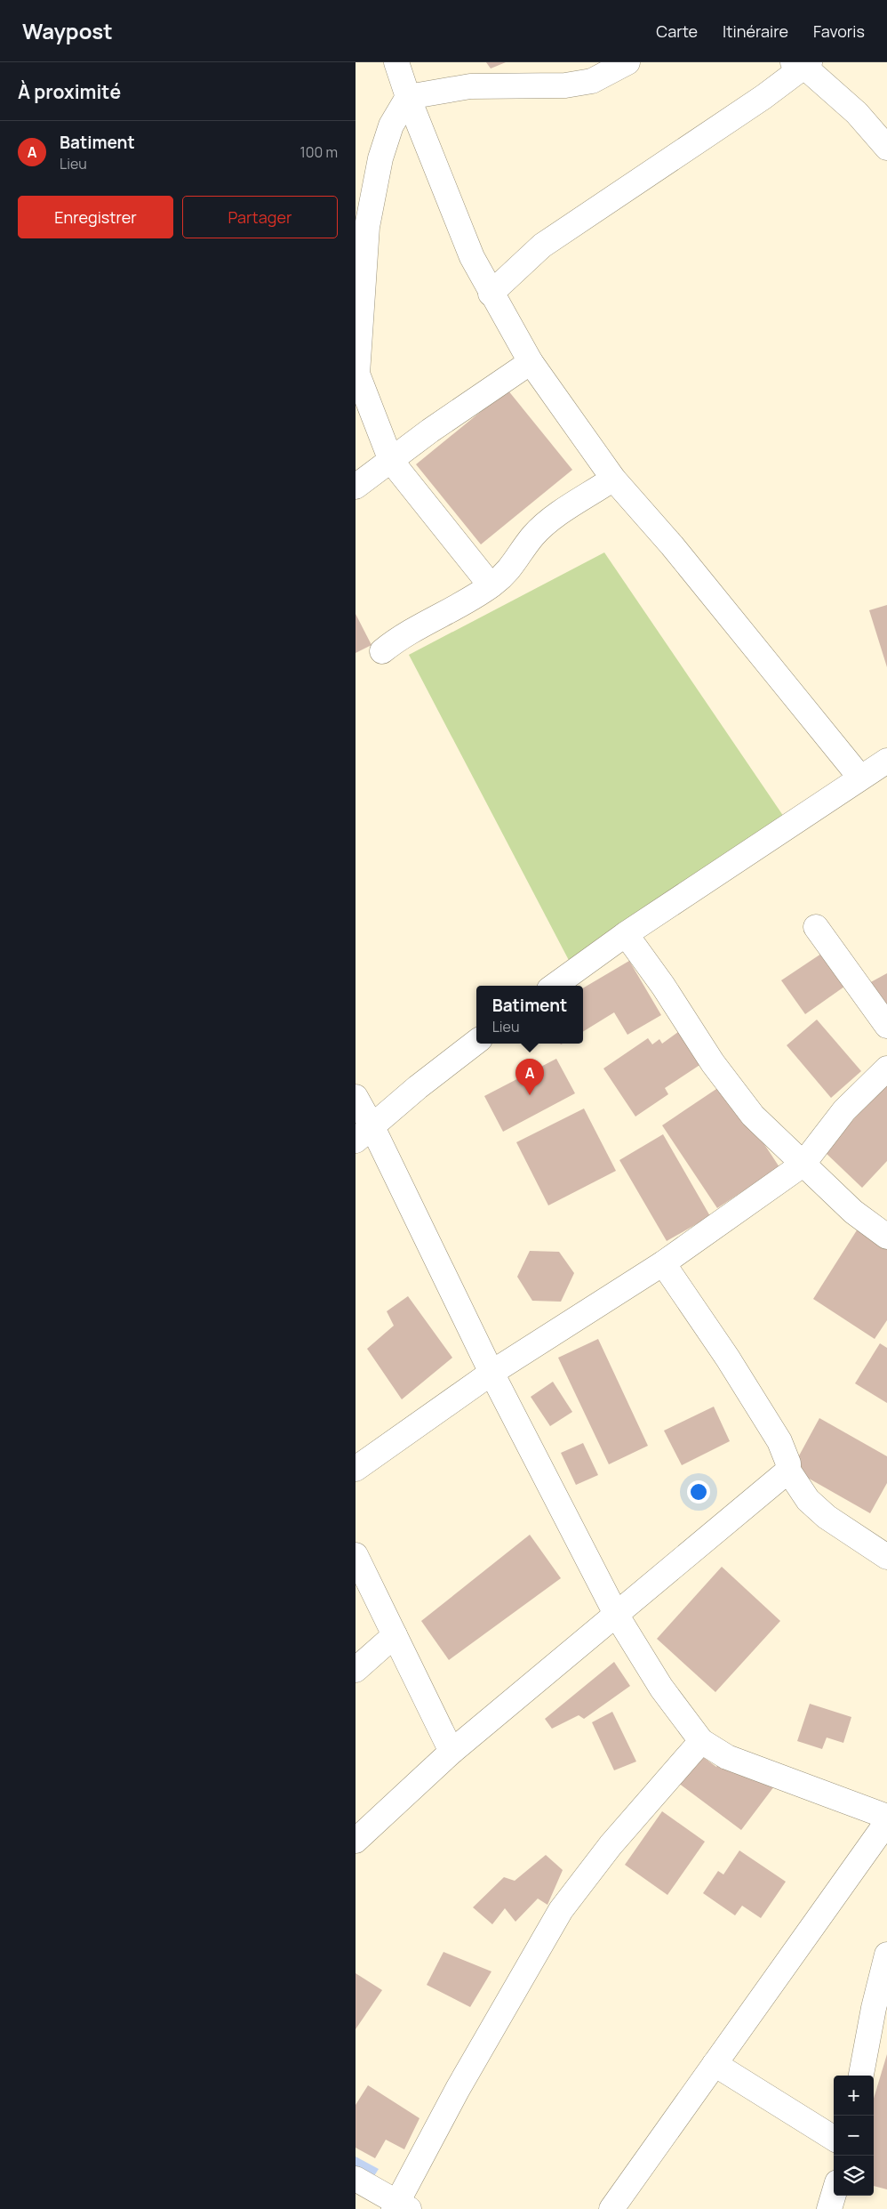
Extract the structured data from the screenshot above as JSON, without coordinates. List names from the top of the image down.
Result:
{
  "page": {
    "header": "Waypost",
    "nav": ["Carte", "Itinéraire", "Favoris"],
    "heading": "À proximité",
    "list": [
      {
        "mark": "A",
        "name": "Batiment",
        "note": "Lieu",
        "value": "100 m"
      }
    ],
    "buttons": ["Enregistrer", "Partager"],
    "popup": ["Batiment", "Lieu"],
    "pins": "A",
    "map_buttons": ["+", "−"]
  }
}
